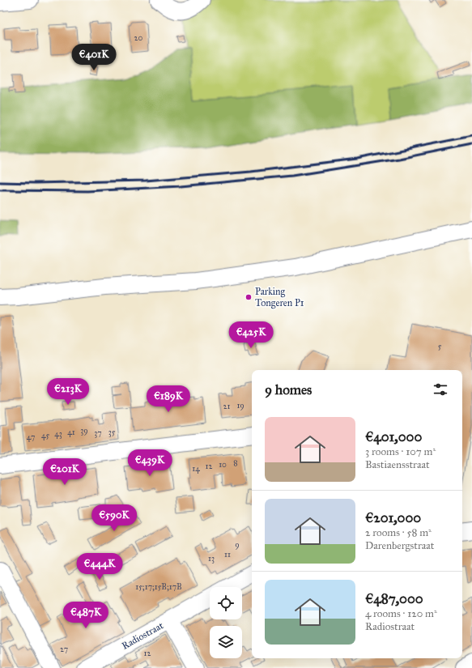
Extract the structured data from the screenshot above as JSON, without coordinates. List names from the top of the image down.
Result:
{
  "streets": {
    "street": ["Radiostraat"]
  },
  "places": ["Parking Tongeren P1"],
  "house_numbers": [
    "20",
    "5",
    "19",
    "21",
    "39",
    "41",
    "35",
    "37",
    "43",
    "45",
    "47",
    "8",
    "10",
    "12",
    "14",
    "9",
    "11",
    "13",
    "15;17;15B;17B",
    "27",
    "12"
  ],
  "page": {
    "price": [
      "€401K",
      "€425K",
      "€213K",
      "€189K",
      "€439K",
      "€201K",
      "€590K",
      "€444K",
      "€487K"
    ],
    "heading": "9 homes",
    "list": [
      {
        "name": "€401,000",
        "note": "3 rooms · 107 m² · Bastiaensstraat"
      },
      {
        "name": "€201,000",
        "note": "2 rooms · 58 m² · Darenbergstraat"
      },
      {
        "name": "€487,000",
        "note": "4 rooms · 120 m² · Radiostraat"
      }
    ]
  }
}
